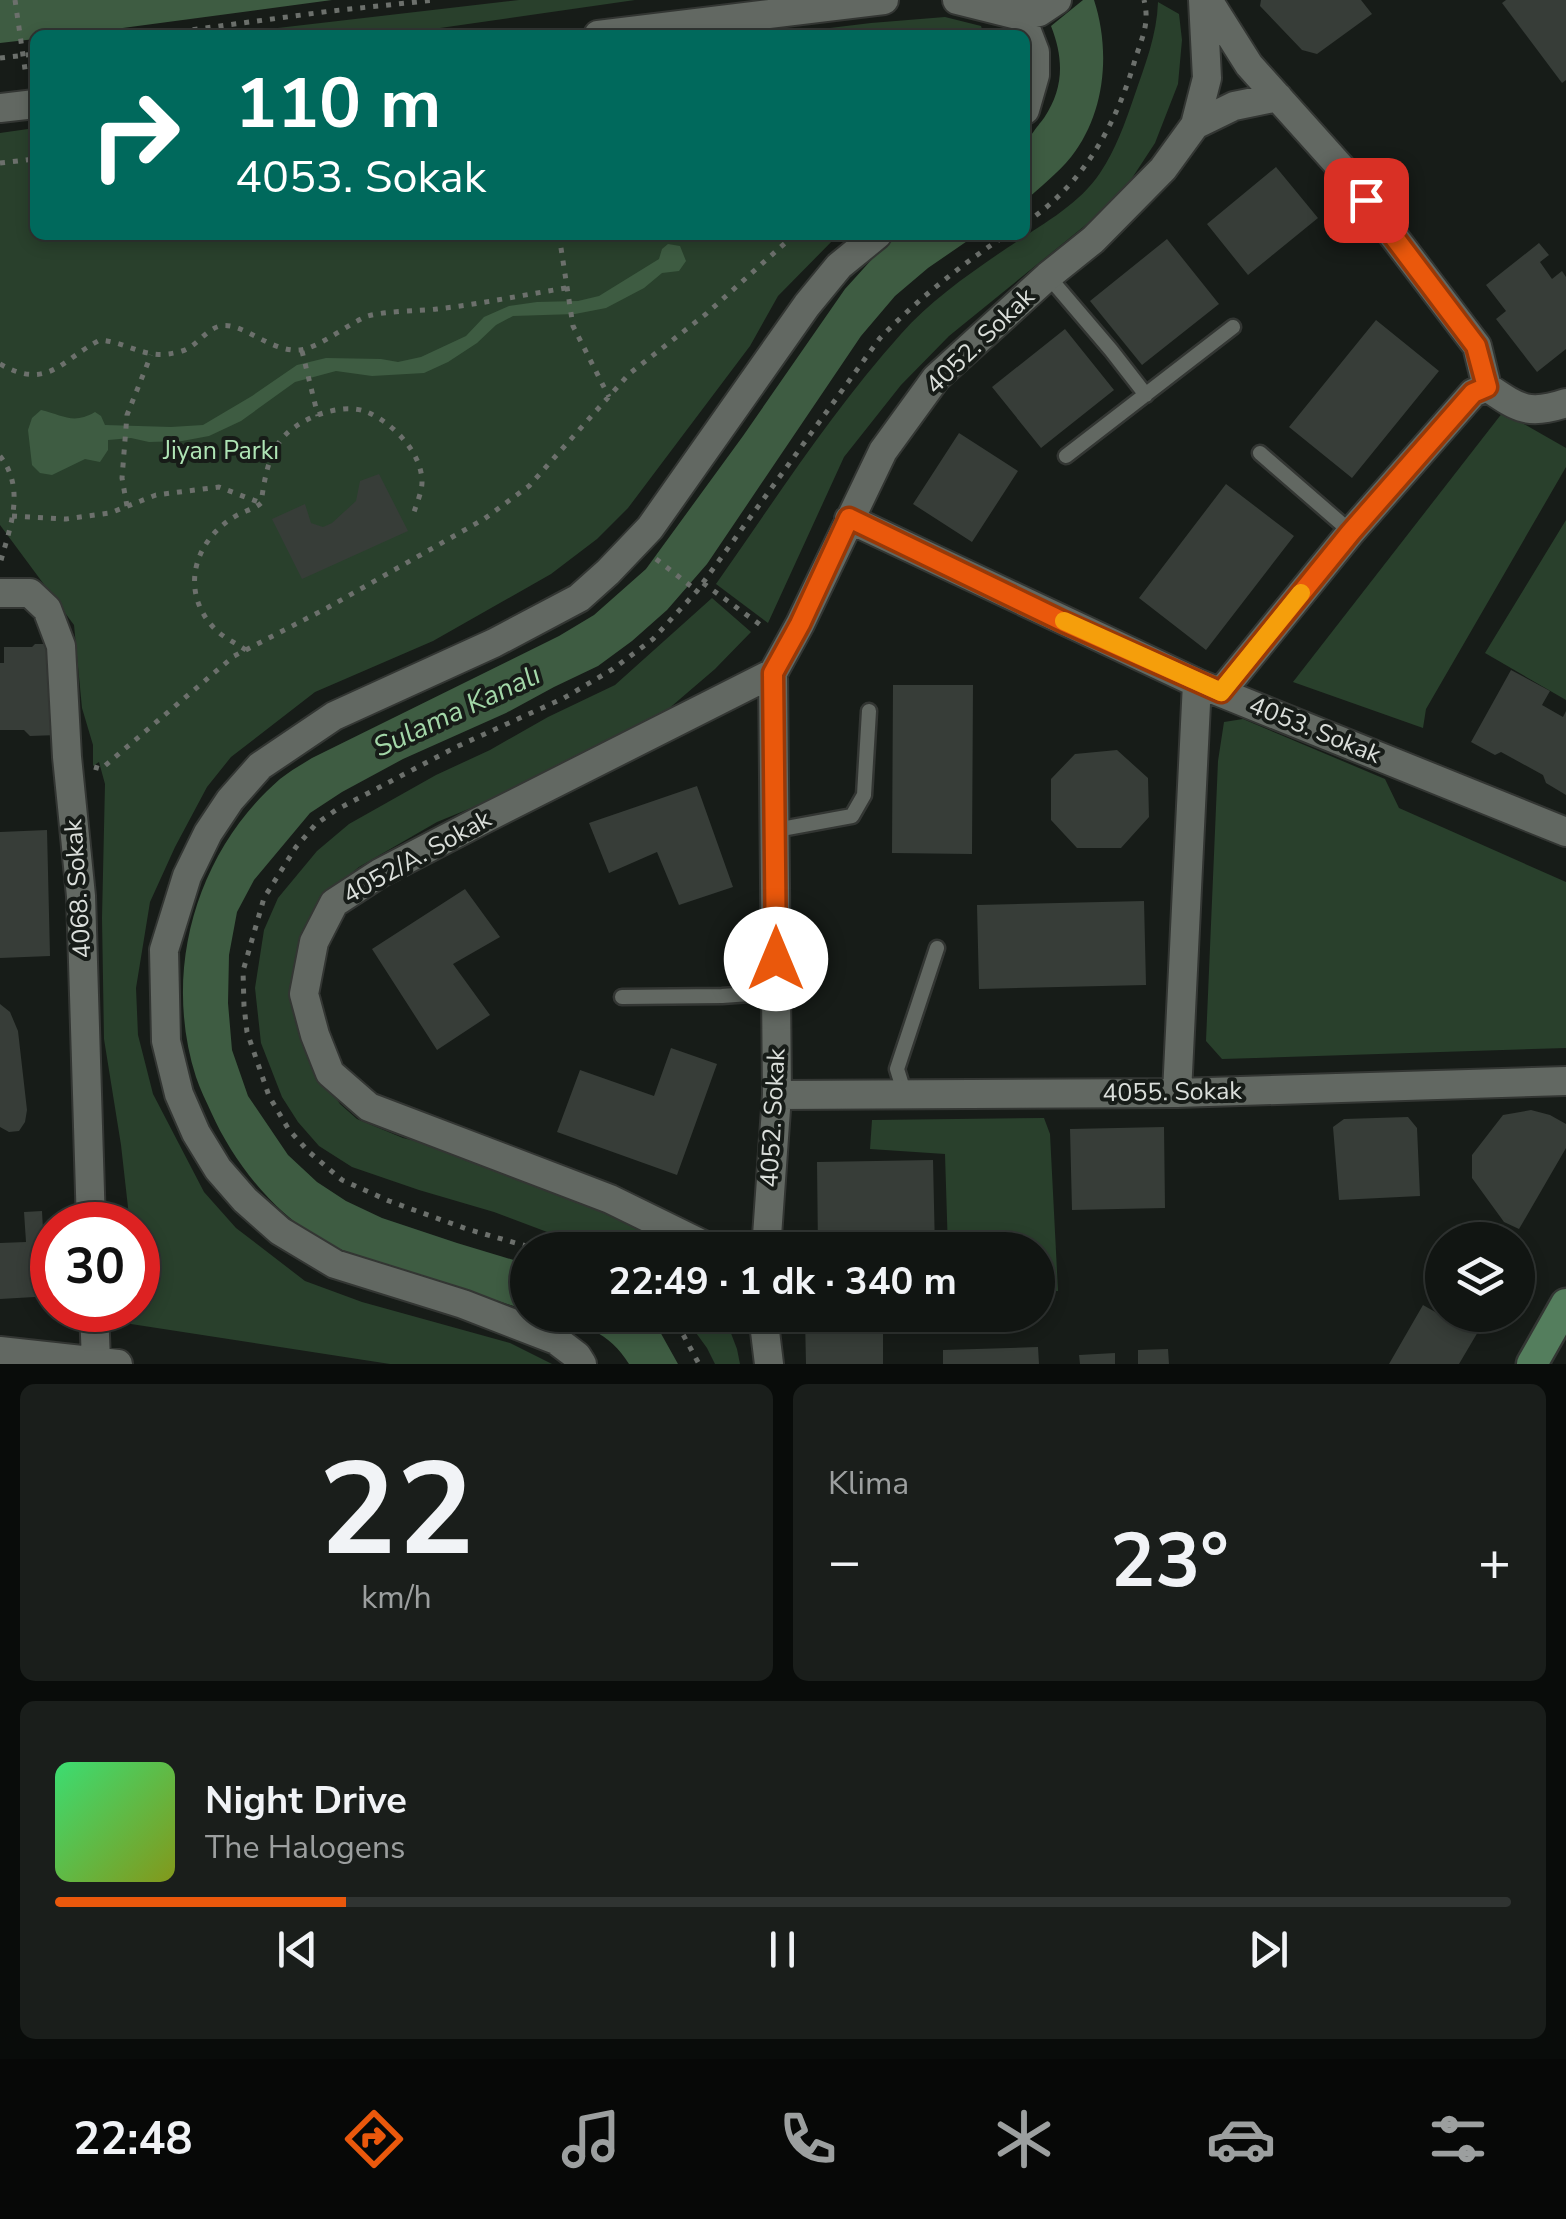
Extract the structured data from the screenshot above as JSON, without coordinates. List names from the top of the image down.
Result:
{
  "streets": {
    "street": [
      "4052. Sokak",
      "4053. Sokak",
      "4052/A. Sokak",
      "4068. Sokak",
      "4055. Sokak"
    ]
  },
  "crossings": [
    ["4052. Sokak", "4053. Sokak"],
    ["4052. Sokak", "4052/A. Sokak"],
    ["4052. Sokak", "4055. Sokak"]
  ],
  "water": ["Sulama Kanalı"],
  "parks": ["Jiyan Parkı"],
  "page": {
    "turn": ["110 m", "4053. Sokak"],
    "limit": "30",
    "trip": "22:49 · 1 dk · 340 m",
    "tile": [
      ["22", "km/h"],
      "Klima"
    ],
    "heat": ["−", "23°", "+"],
    "song": ["Night Drive", "The Halogens"],
    "tabs": "22:48"
  }
}
